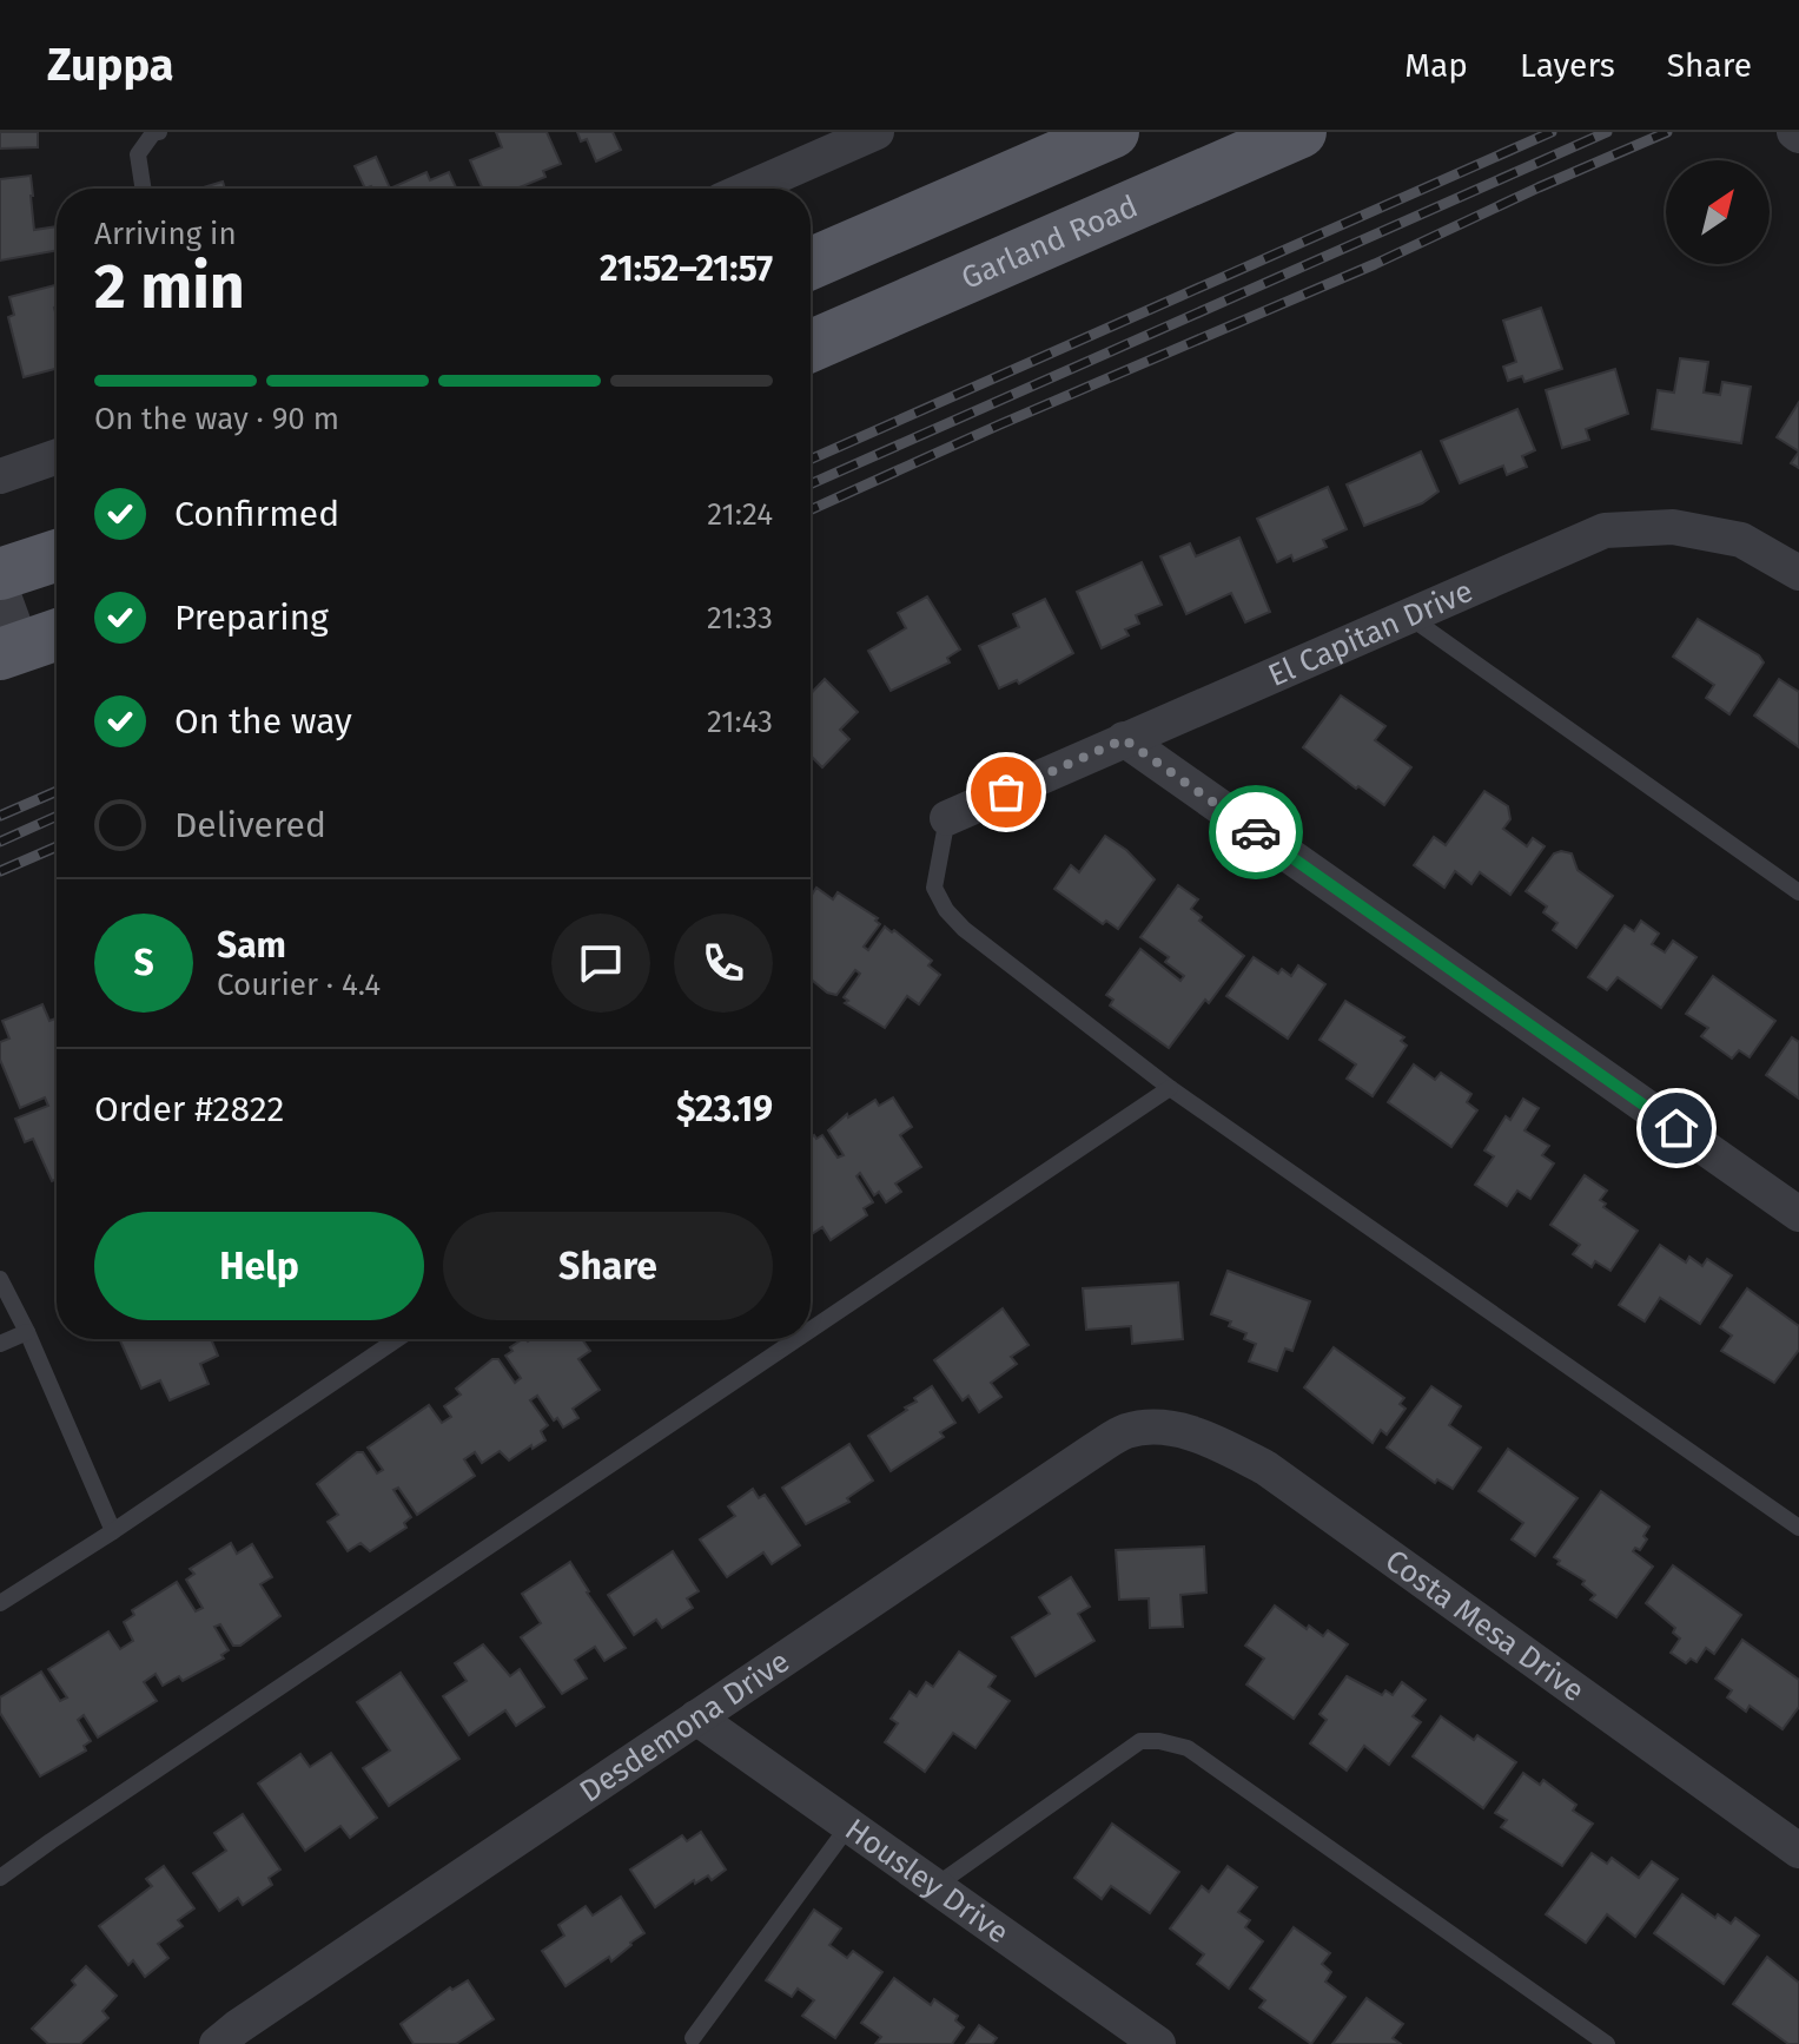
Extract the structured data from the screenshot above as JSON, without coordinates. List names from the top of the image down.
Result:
{
  "streets": {
    "main road": ["Garland Road"],
    "street": [
      "El Capitan Drive",
      "Costa Mesa Drive",
      "Desdemona Drive",
      "Housley Drive"
    ]
  },
  "crossings": [
    ["Costa Mesa Drive", "Desdemona Drive"],
    ["Desdemona Drive", "Housley Drive"]
  ],
  "north": "top right",
  "page": {
    "header": "Zuppa",
    "nav": ["Map", "Layers", "Share"],
    "heading": ["2 min", "Arriving in", "21:52–21:57"],
    "panel": [
      "Sam",
      "Courier · 4.4",
      "Order #2822",
      "$23.19"
    ],
    "bar": "On the way · 90 m",
    "list": [
      ["Confirmed", "21:24"],
      ["Preparing", "21:33"],
      ["On the way", "21:43"],
      "Delivered"
    ],
    "round": "S",
    "buttons": ["Help", "Share"]
  }
}
